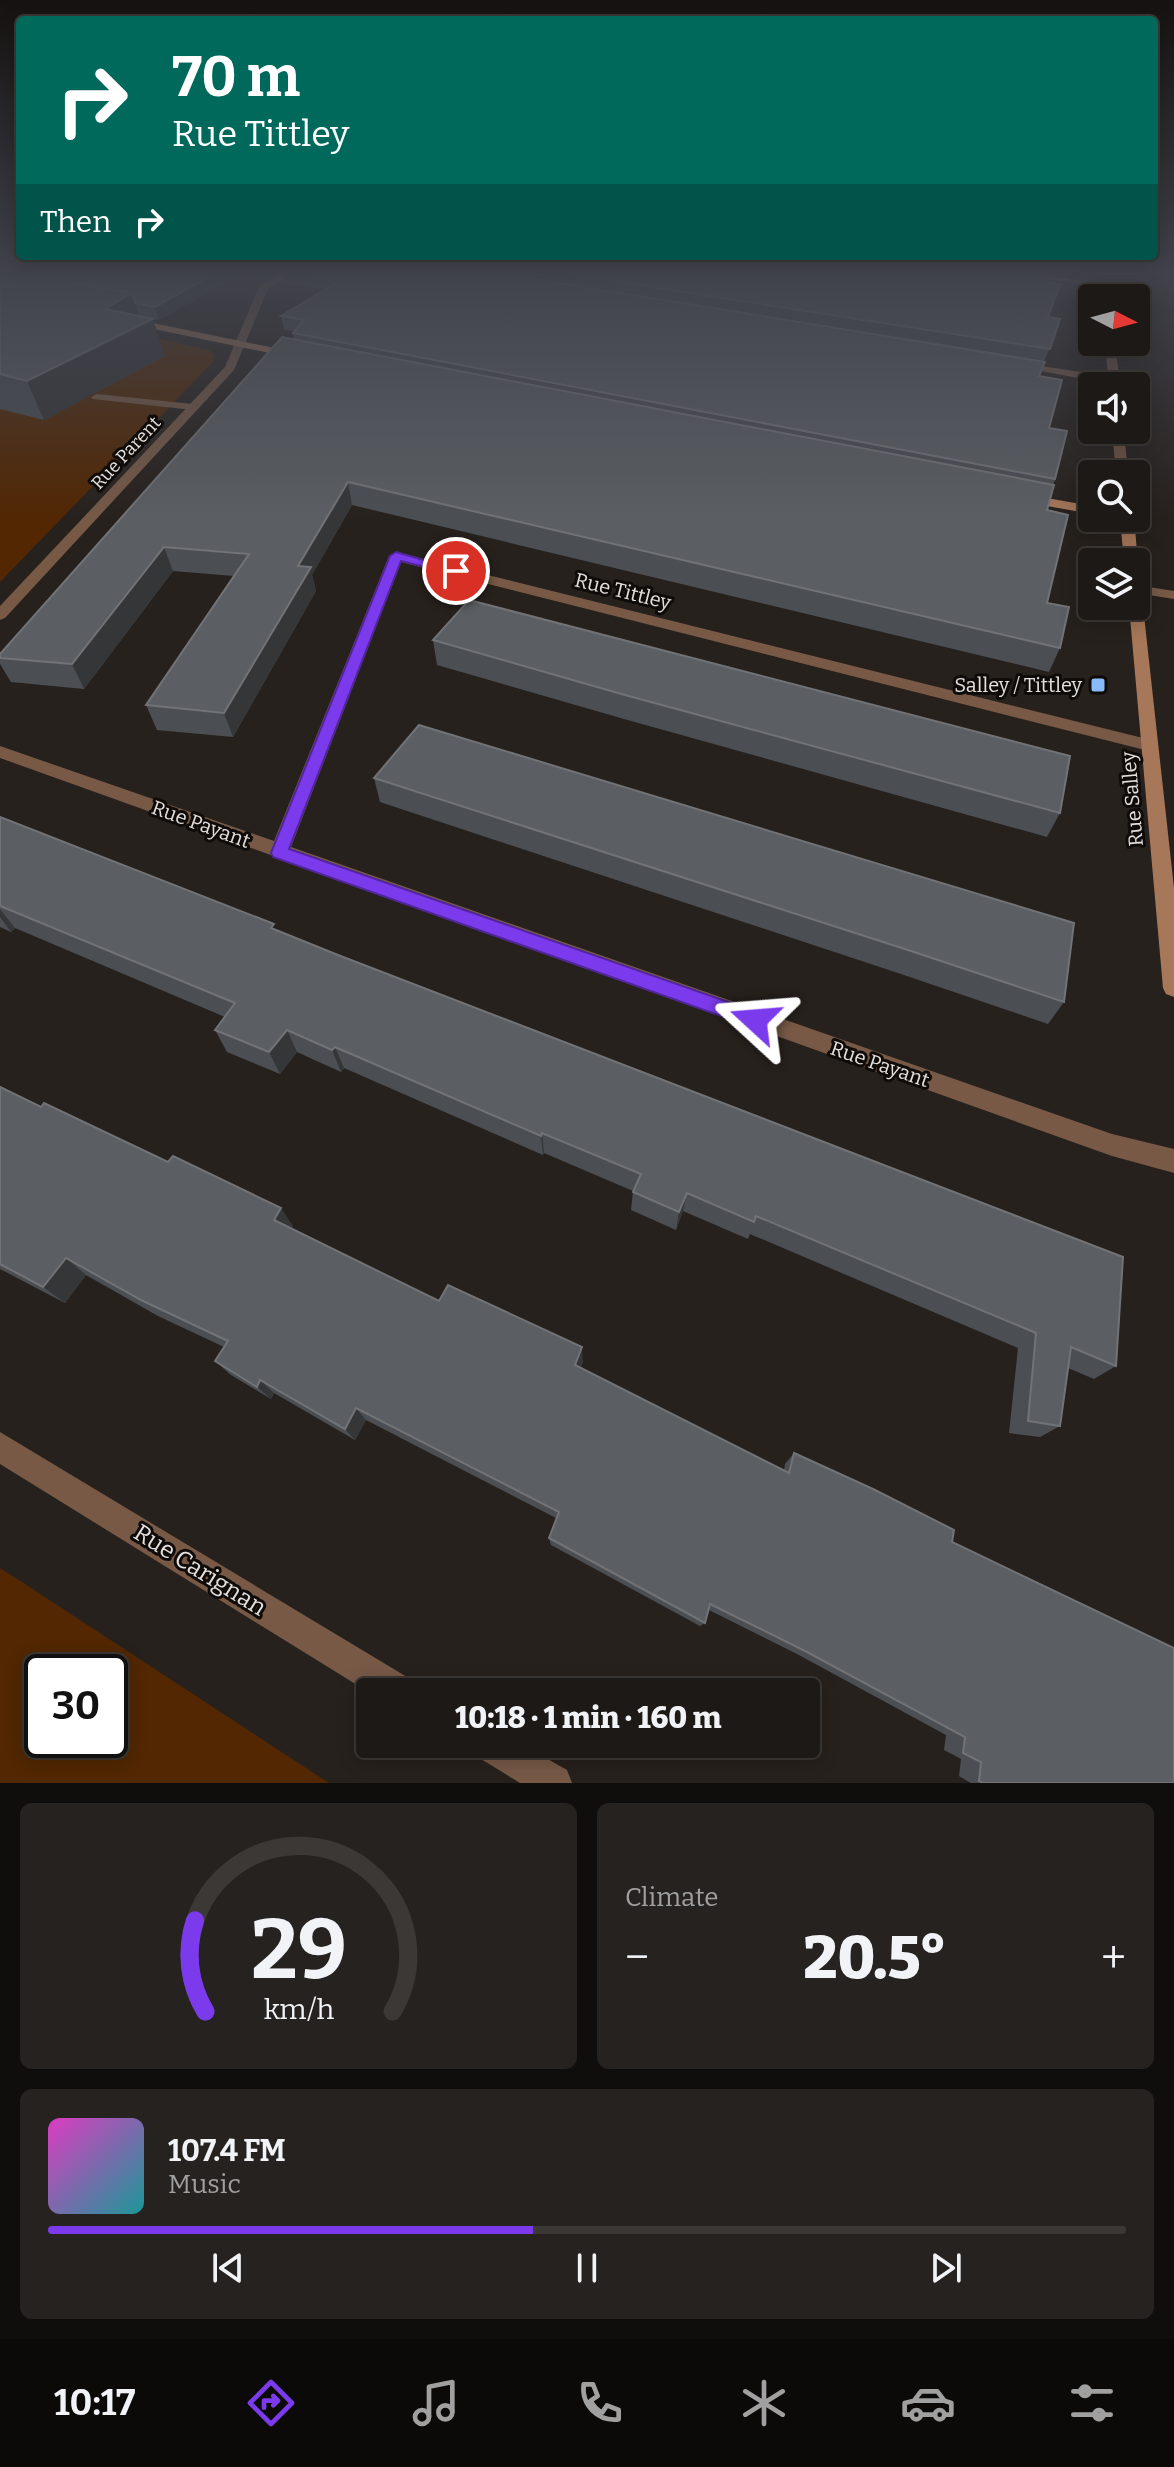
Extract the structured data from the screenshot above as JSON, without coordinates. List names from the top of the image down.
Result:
{
  "streets": {
    "street": [
      "Rue Parent",
      "Rue Tittley",
      "Rue Salley",
      "Rue Payant",
      "Rue Carignan"
    ]
  },
  "crossings": [
    ["Rue Tittley", "Rue Salley"],
    ["Rue Tittley", "Rue Payant"]
  ],
  "places": {
    "transit": ["Salley / Tittley"]
  },
  "north": "right",
  "page": {
    "turn": ["70 m", "Rue Tittley"],
    "then": "Then",
    "limit": "30",
    "trip": "10:18 · 1 min · 160 m",
    "tile": "Climate",
    "heat": ["−", "20.5°", "+"],
    "song": ["107.4 FM", "Music"],
    "tabs": "10:17",
    "gauge": ["29", "km/h"]
  }
}
